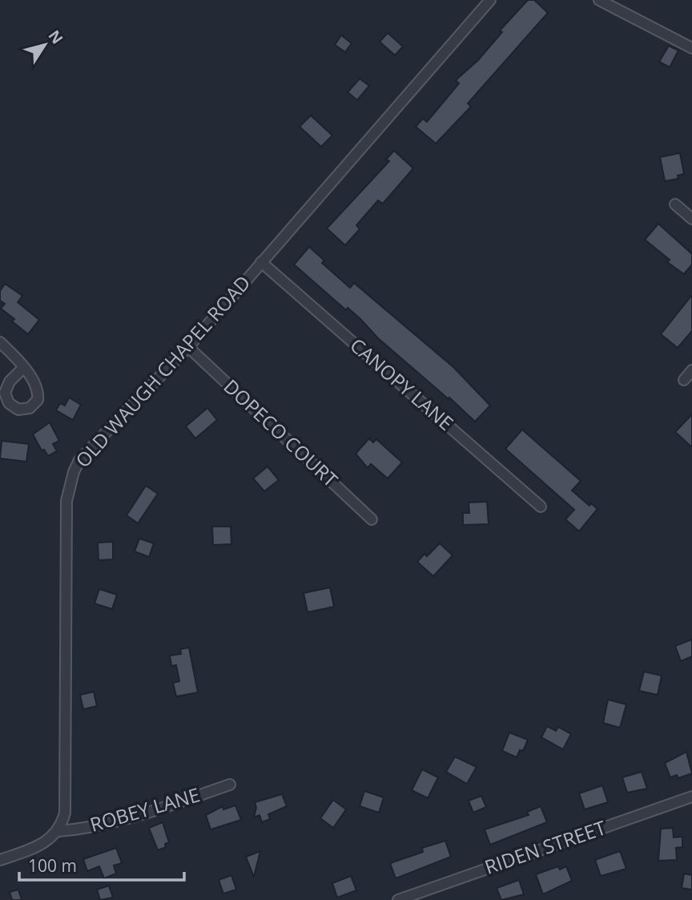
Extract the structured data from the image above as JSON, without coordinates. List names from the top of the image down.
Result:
{
  "streets": {
    "street": [
      "OLD WAUGH CHAPEL ROAD",
      "CANOPY LANE",
      "DOPECO COURT",
      "ROBEY LANE",
      "RIDEN STREET"
    ]
  },
  "crossings": [
    ["OLD WAUGH CHAPEL ROAD", "CANOPY LANE"],
    ["OLD WAUGH CHAPEL ROAD", "DOPECO COURT"],
    ["OLD WAUGH CHAPEL ROAD", "ROBEY LANE"]
  ],
  "scale_bar": "100 m",
  "north": "top right"
}
